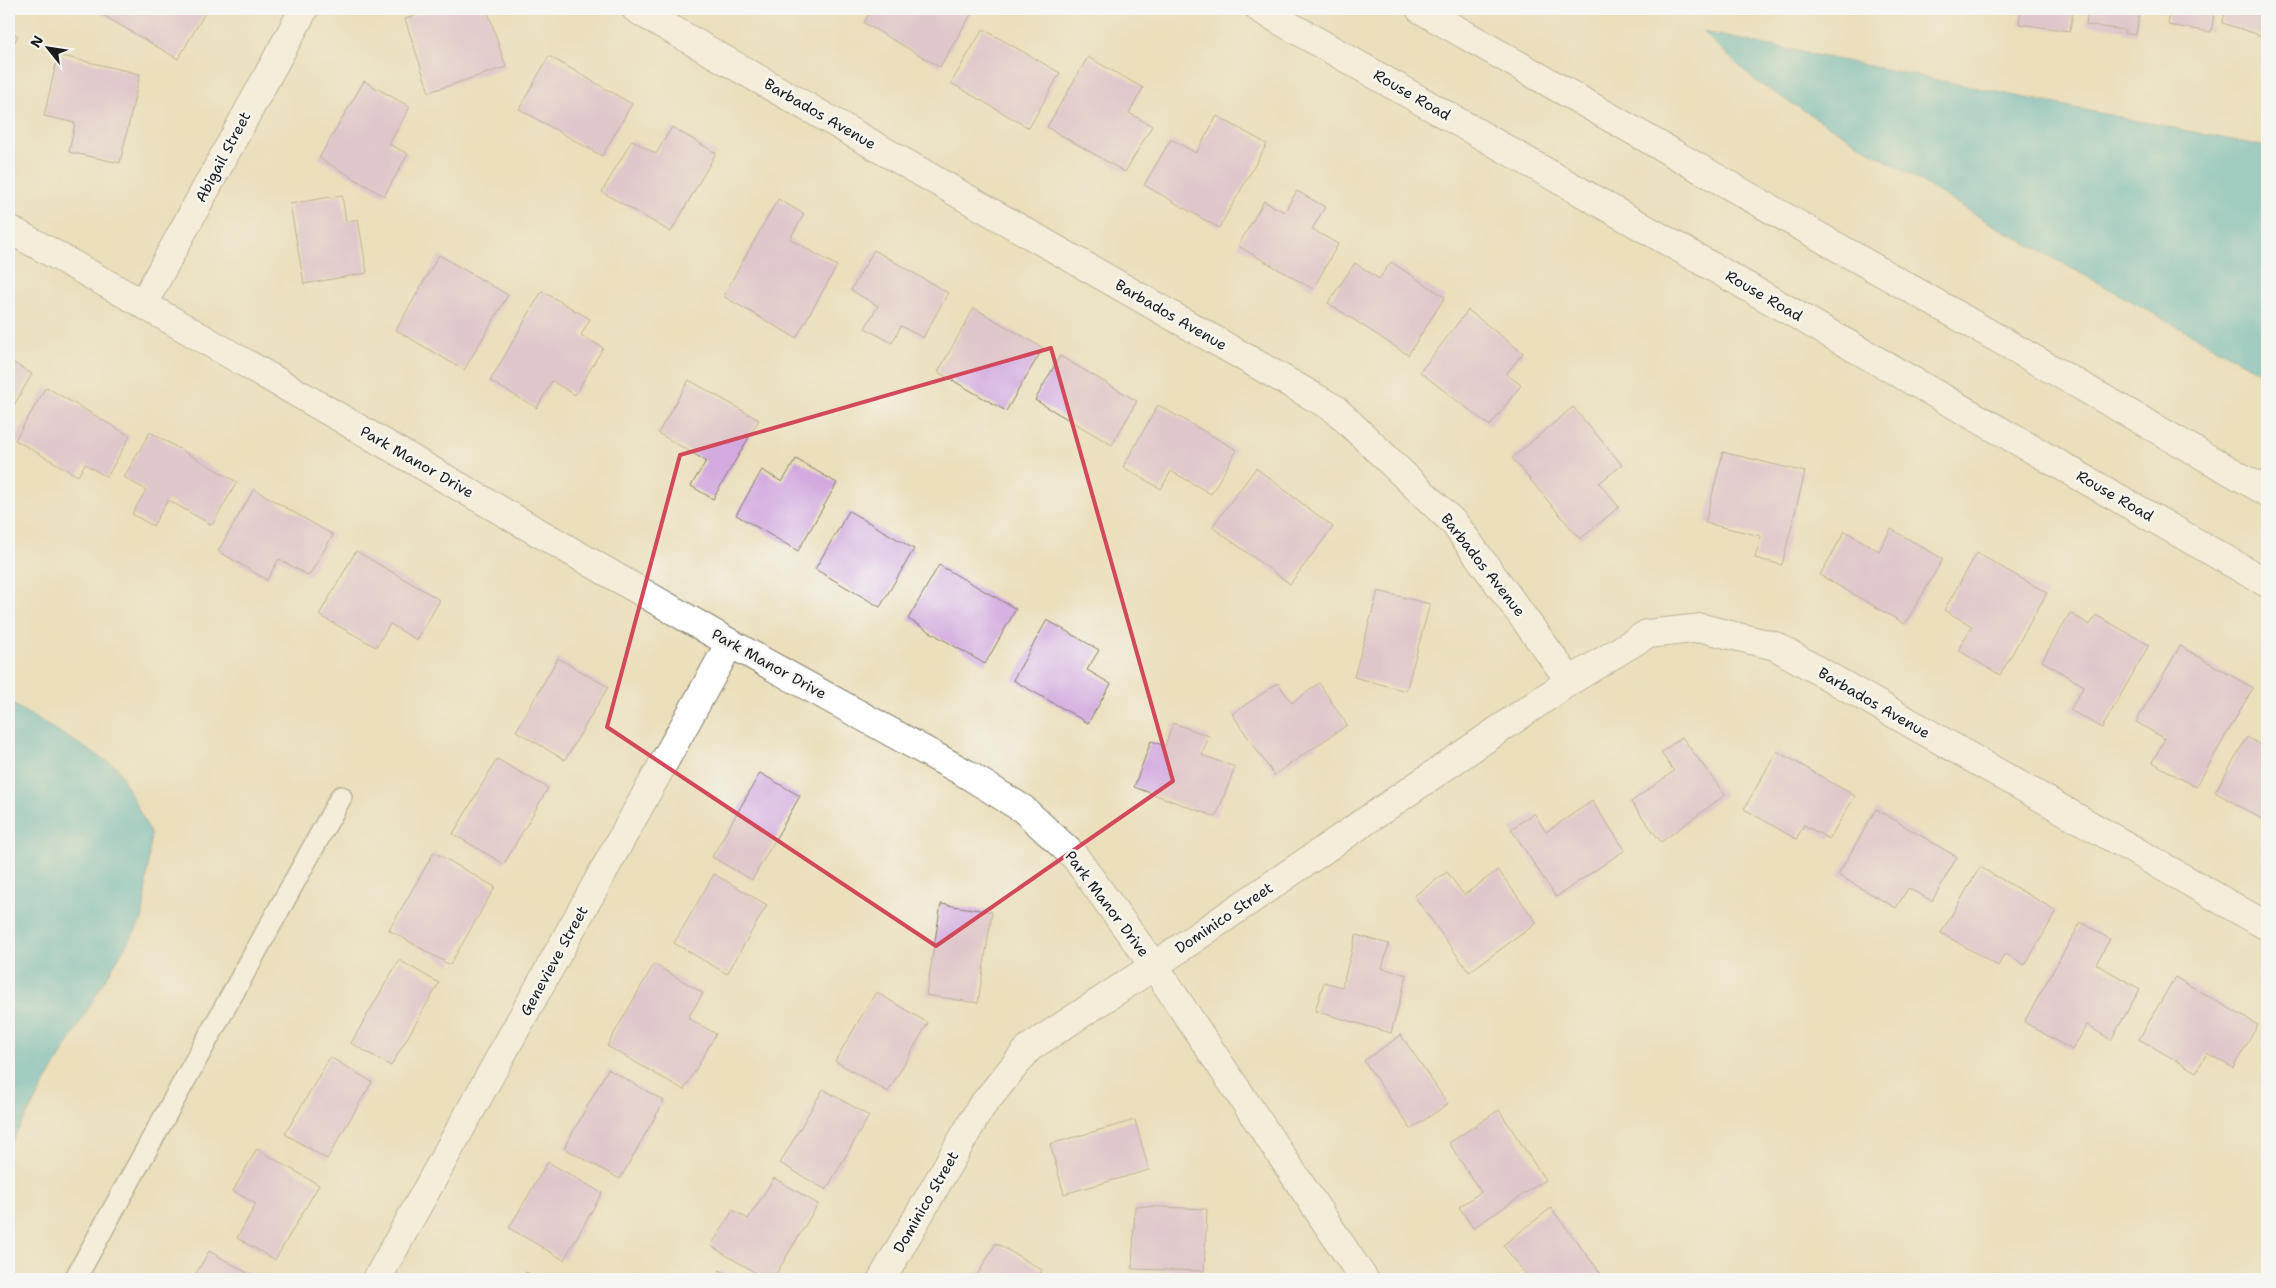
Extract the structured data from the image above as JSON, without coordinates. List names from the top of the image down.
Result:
{
  "streets": {
    "street": [
      "Rouse Road",
      "Barbados Avenue",
      "Abigail Street",
      "Park Manor Drive",
      "Dominico Street",
      "Genevieve Street"
    ]
  },
  "crossings": [
    ["Barbados Avenue", "Dominico Street"],
    ["Abigail Street", "Park Manor Drive"],
    ["Park Manor Drive", "Dominico Street"],
    ["Park Manor Drive", "Genevieve Street"]
  ],
  "north": "top left"
}
